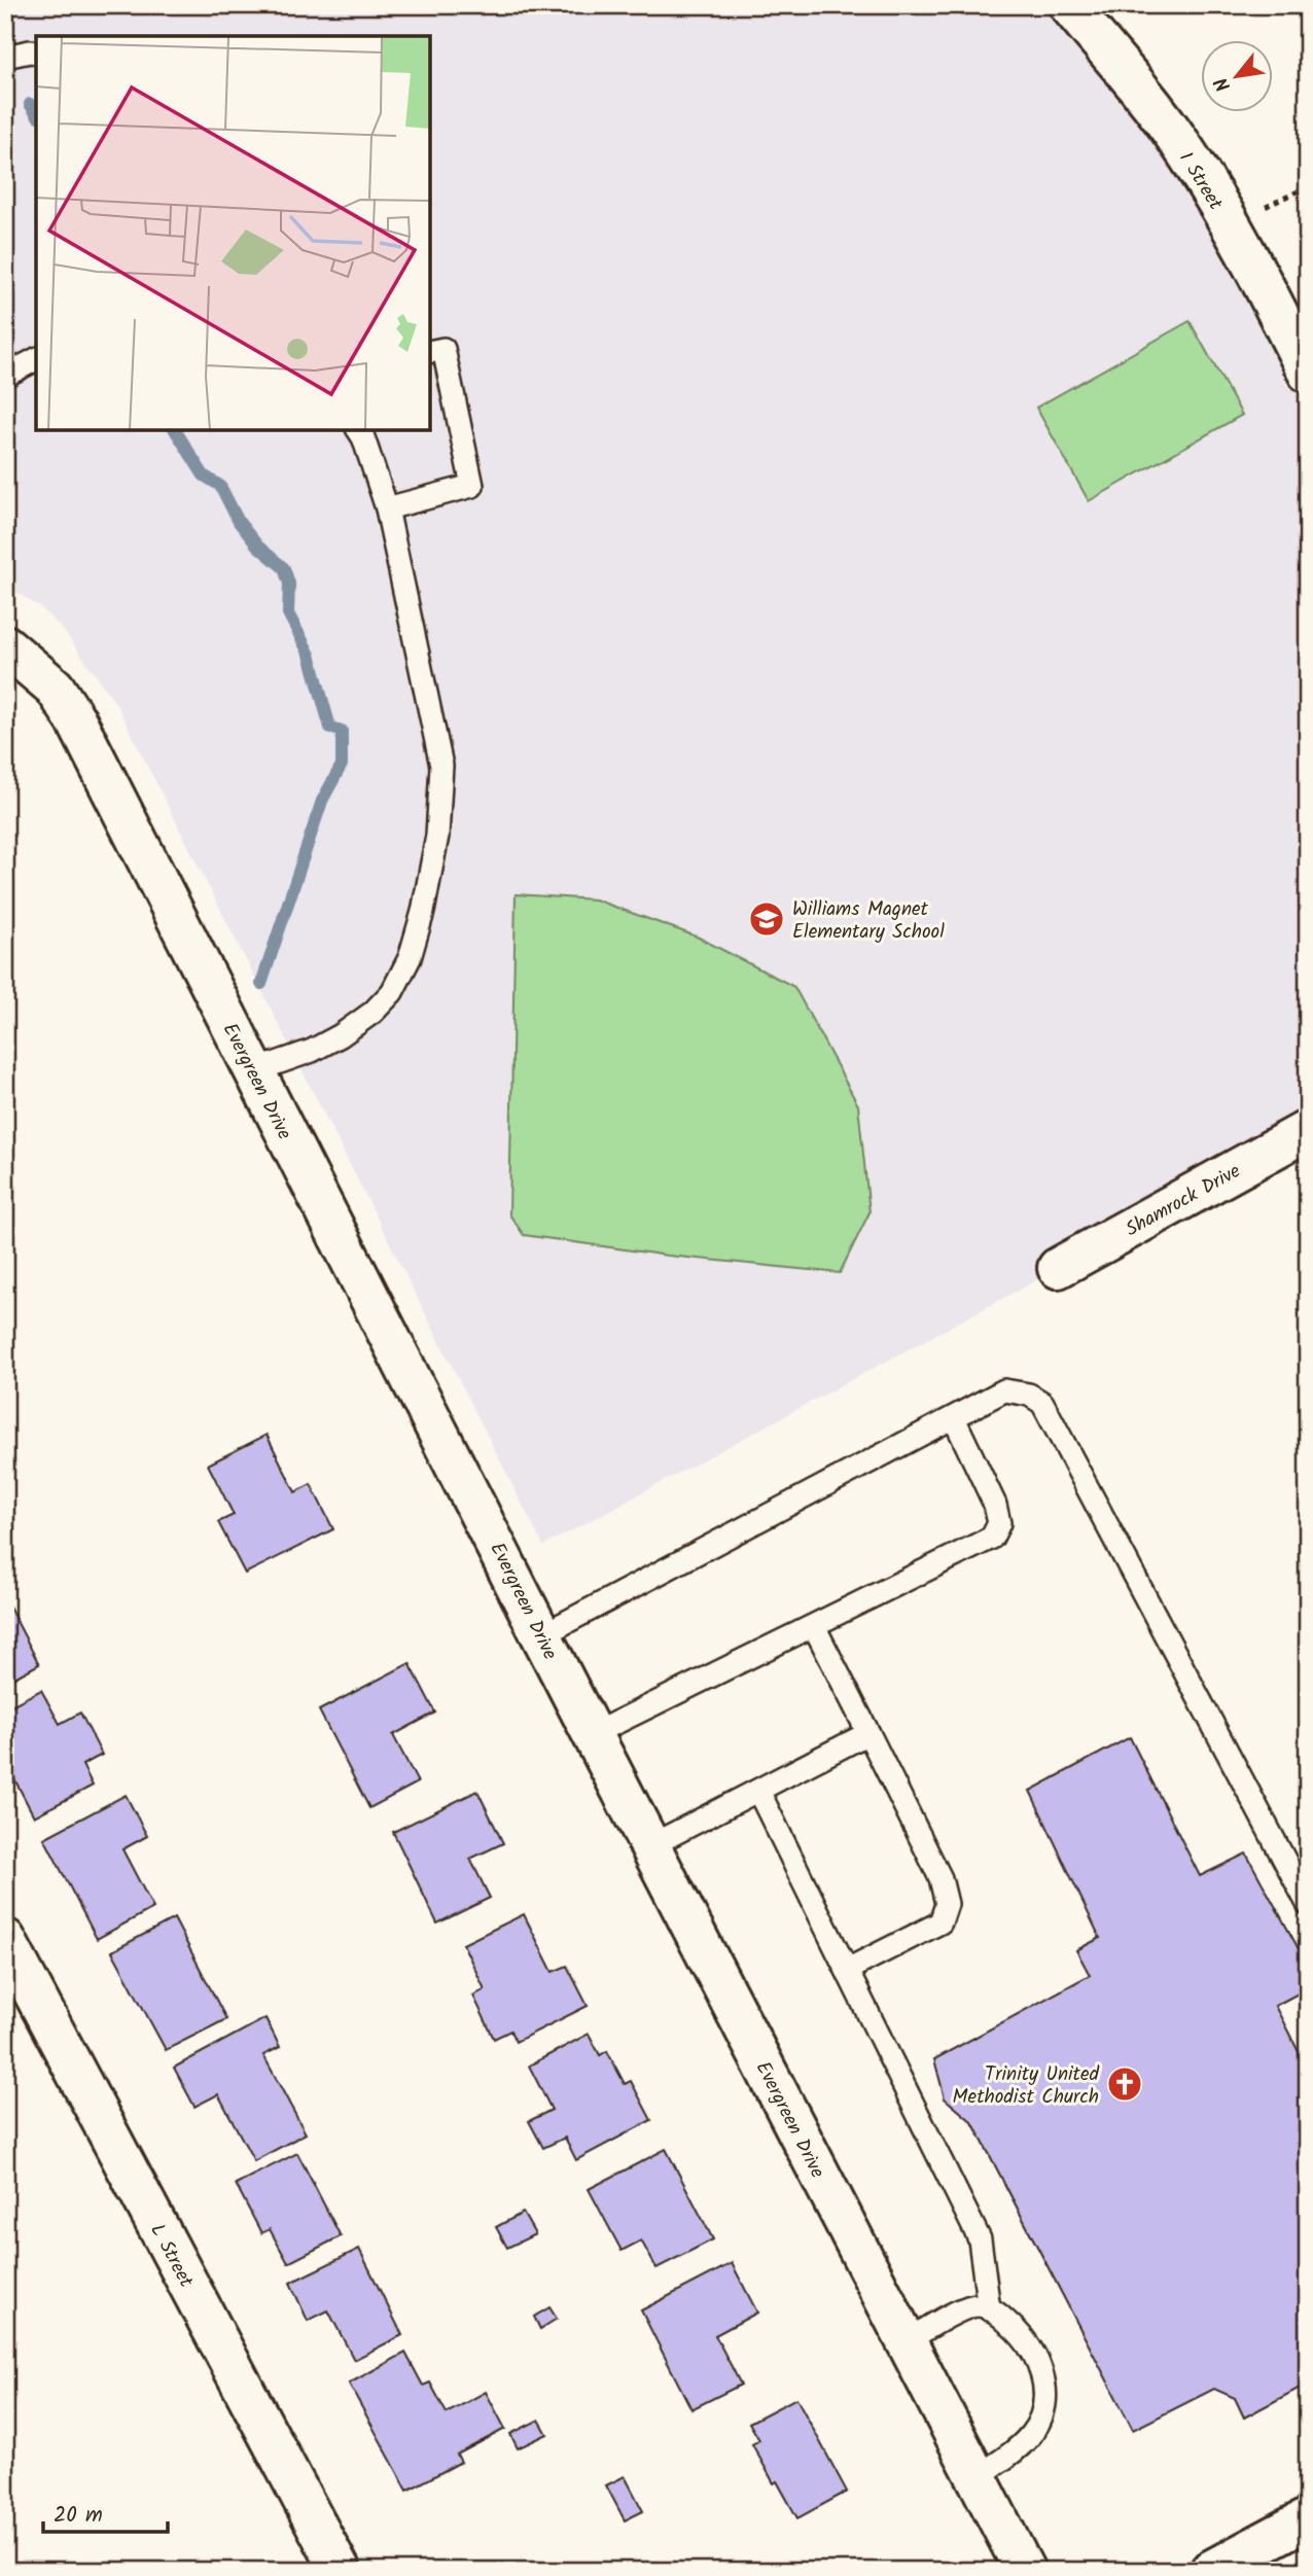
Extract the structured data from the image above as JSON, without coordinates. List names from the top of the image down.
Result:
{
  "streets": {
    "street": [
      "I Street",
      "Evergreen Drive",
      "Shamrock Drive",
      "L Street"
    ]
  },
  "places": {
    "school or university": ["Williams Magnet Elementary School"],
    "church": ["Trinity United Methodist Church"]
  },
  "scale_bar": "20 m",
  "north": "bottom left"
}
